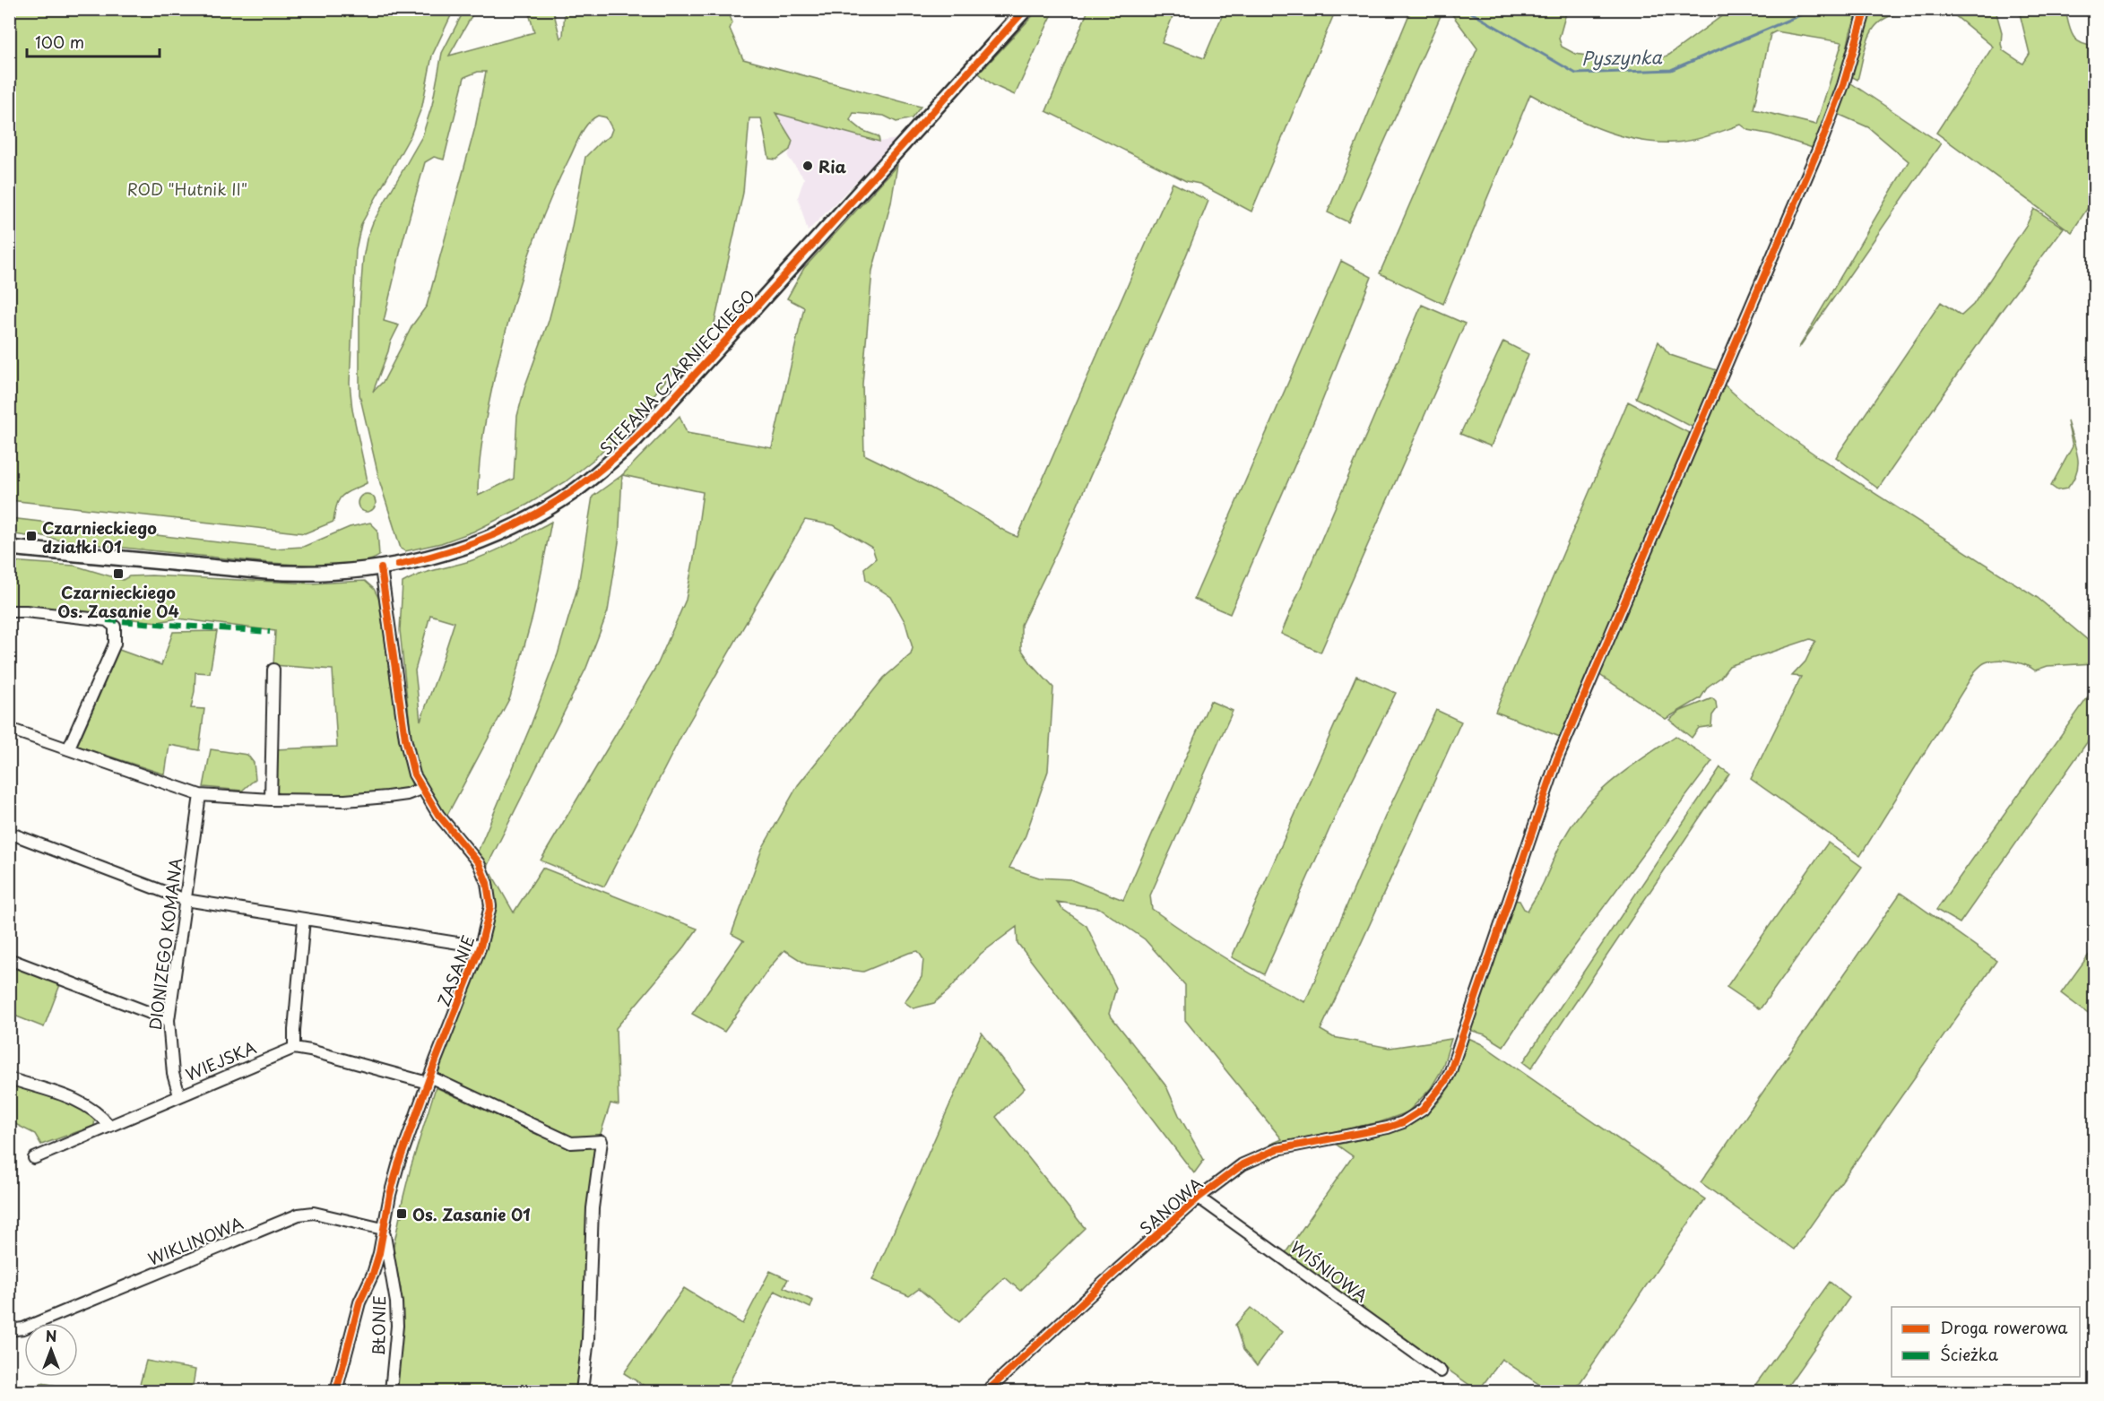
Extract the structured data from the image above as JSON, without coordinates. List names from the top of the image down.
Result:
{
  "streets": {
    "street": [
      "STEFANA CZARNIECKIEGO",
      "DIONIZEGO KOMANA",
      "ZASANIE",
      "WIEJSKA",
      "SANOWA",
      "WIKLINOWA",
      "WIŚNIOWA",
      "BŁONIE"
    ]
  },
  "crossings": [
    ["STEFANA CZARNIECKIEGO", "ZASANIE"],
    ["DIONIZEGO KOMANA", "WIEJSKA"],
    ["ZASANIE", "WIKLINOWA"],
    ["ZASANIE", "BŁONIE"],
    ["SANOWA", "WIŚNIOWA"],
    ["WIKLINOWA", "BŁONIE"]
  ],
  "water": ["Pyszynka"],
  "parks": ["ROD \"Hutnik II\""],
  "places": {
    "other": ["Ria"],
    "transit": ["Czarnieckiego działki 01", "Czarnieckiego Os. Zasanie 04", "Os. Zasanie 01"]
  },
  "legend": ["Droga rowerowa", "Ścieżka"],
  "scale_bar": "100 m",
  "north": "top"
}
